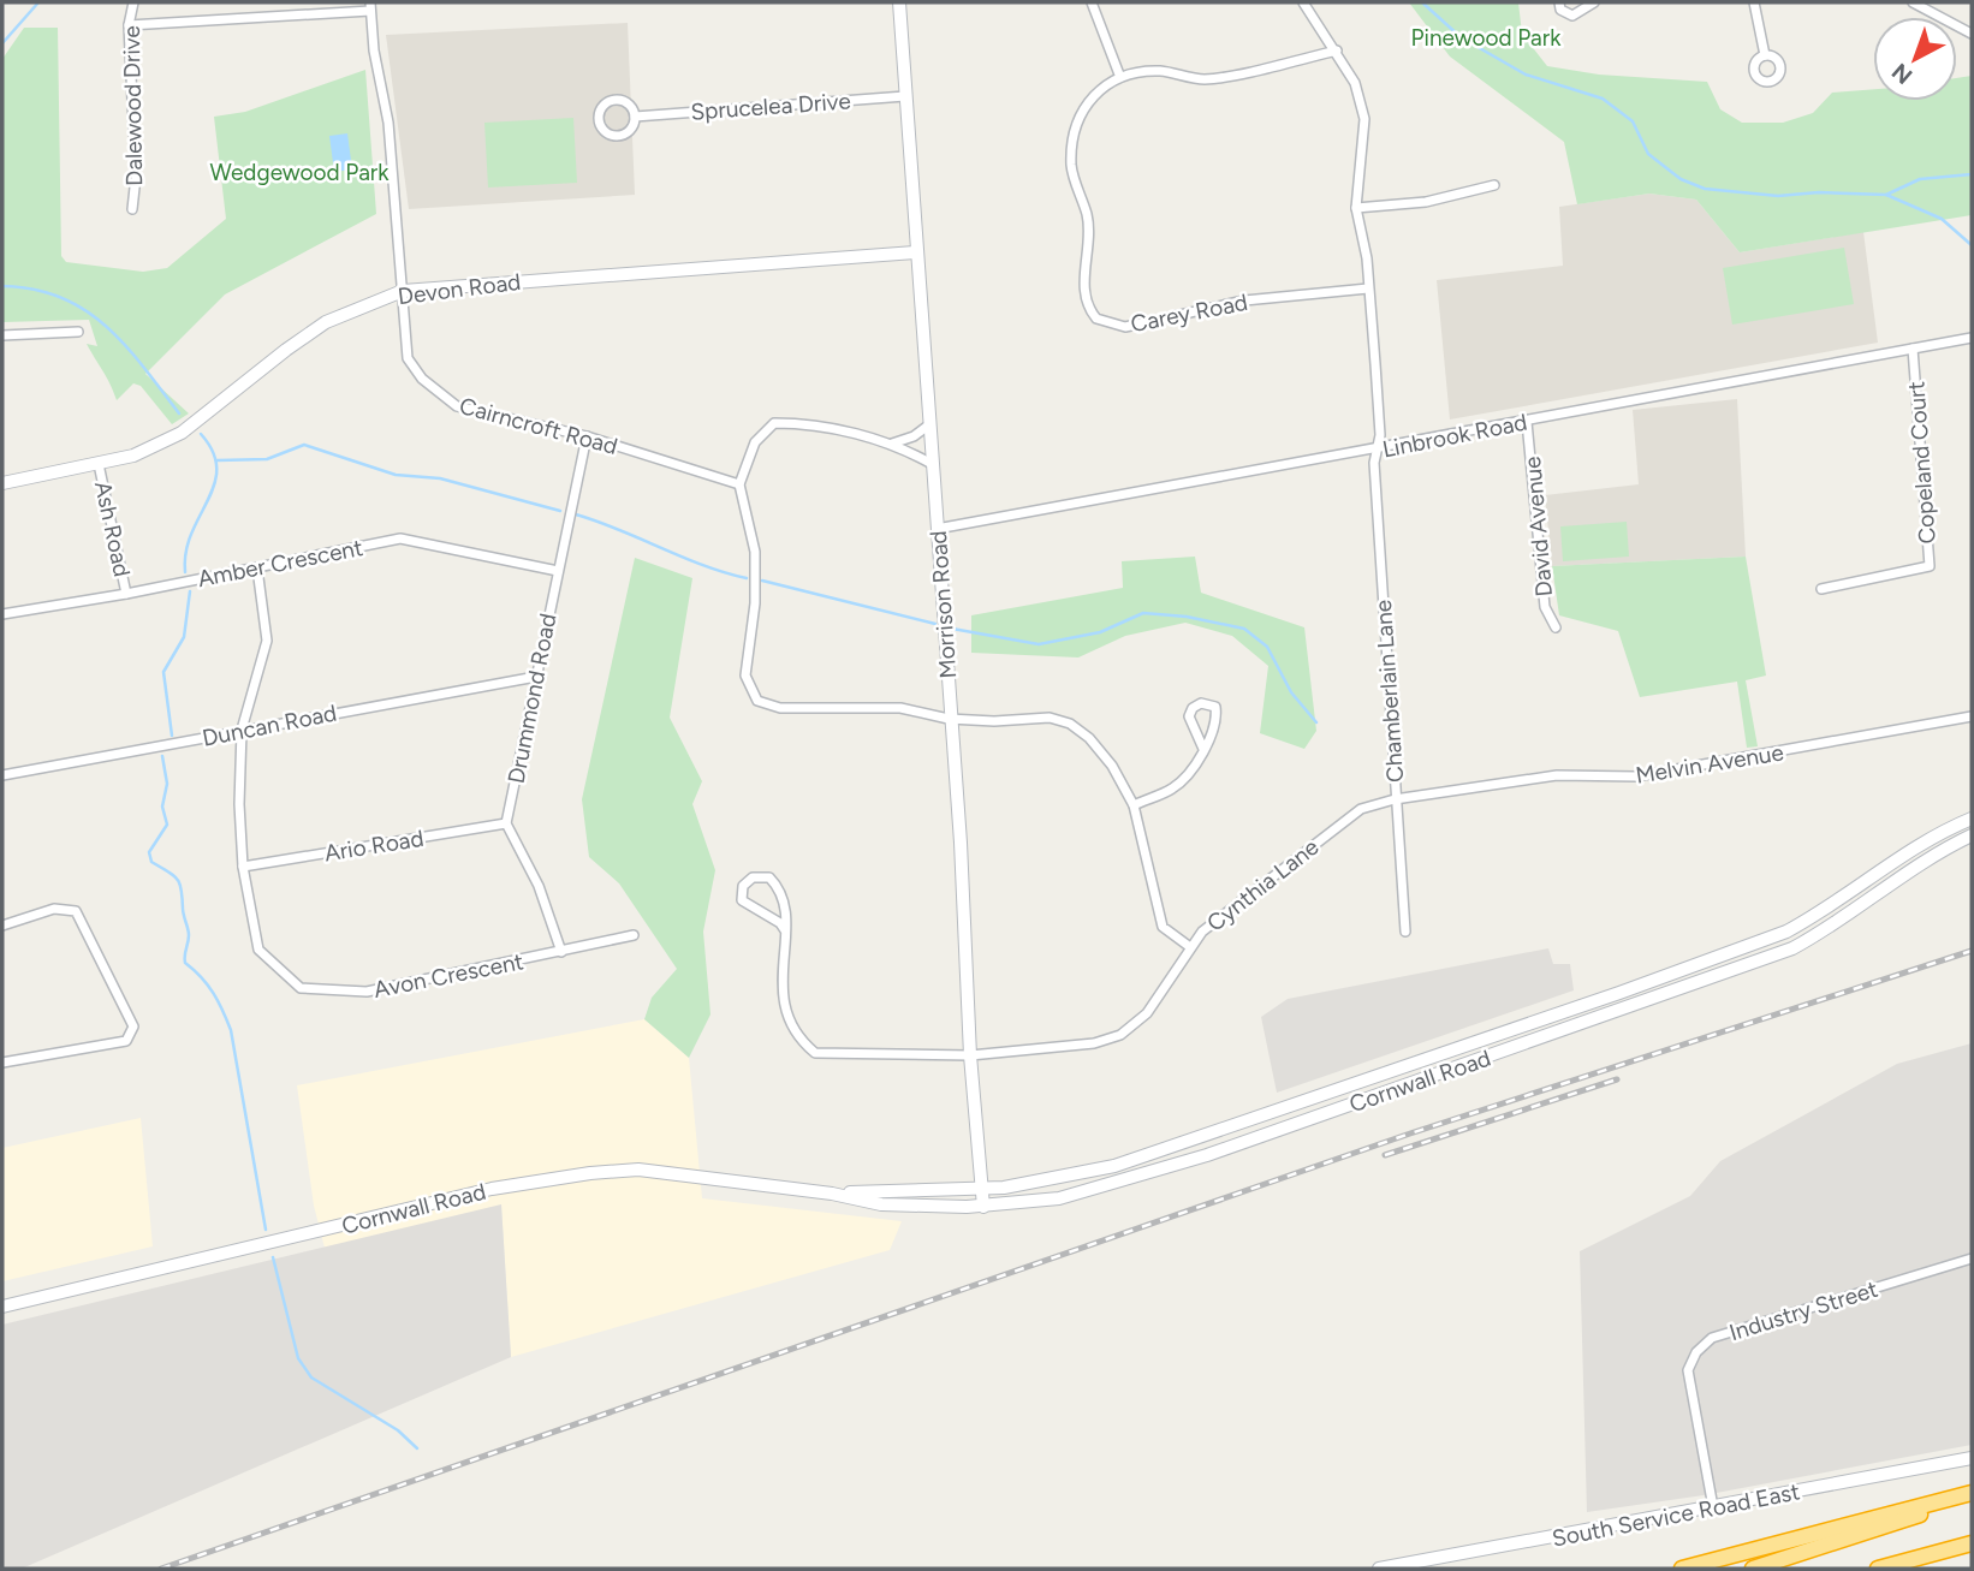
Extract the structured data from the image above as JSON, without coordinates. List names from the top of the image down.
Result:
{
  "streets": {
    "main road": [
      "Devon Road",
      "Morrison Road",
      "Cornwall Road",
      "South Service Road East"
    ],
    "street": [
      "Dalewood Drive",
      "Sprucelea Drive",
      "Carey Road",
      "Cairncroft Road",
      "Linbrook Road",
      "Copeland Court",
      "David Avenue",
      "Ash Road",
      "Amber Crescent",
      "Chamberlain Lane",
      "Drummond Road",
      "Duncan Road",
      "Melvin Avenue",
      "Ario Road",
      "Cynthia Lane",
      "Avon Crescent",
      "Industry Street"
    ]
  },
  "crossings": [
    ["Sprucelea Drive", "Morrison Road"],
    ["Devon Road", "Cairncroft Road"],
    ["Devon Road", "Ash Road"],
    ["Devon Road", "Morrison Road"],
    ["Carey Road", "Chamberlain Lane"],
    ["Cairncroft Road", "Drummond Road"],
    ["Linbrook Road", "Copeland Court"],
    ["Linbrook Road", "David Avenue"],
    ["Linbrook Road", "Morrison Road"],
    ["Linbrook Road", "Chamberlain Lane"],
    ["Ash Road", "Amber Crescent"],
    ["Amber Crescent", "Drummond Road"],
    ["Amber Crescent", "Avon Crescent"],
    ["Morrison Road", "Cynthia Lane"],
    ["Morrison Road", "Cornwall Road"],
    ["Chamberlain Lane", "Melvin Avenue"],
    ["Chamberlain Lane", "Cynthia Lane"],
    ["Drummond Road", "Duncan Road"],
    ["Drummond Road", "Ario Road"],
    ["Duncan Road", "Avon Crescent"],
    ["Melvin Avenue", "Cynthia Lane"],
    ["Ario Road", "Avon Crescent"],
    ["Industry Street", "South Service Road East"]
  ],
  "parks": ["Pinewood Park", "Wedgewood Park"],
  "north": "bottom left"
}
